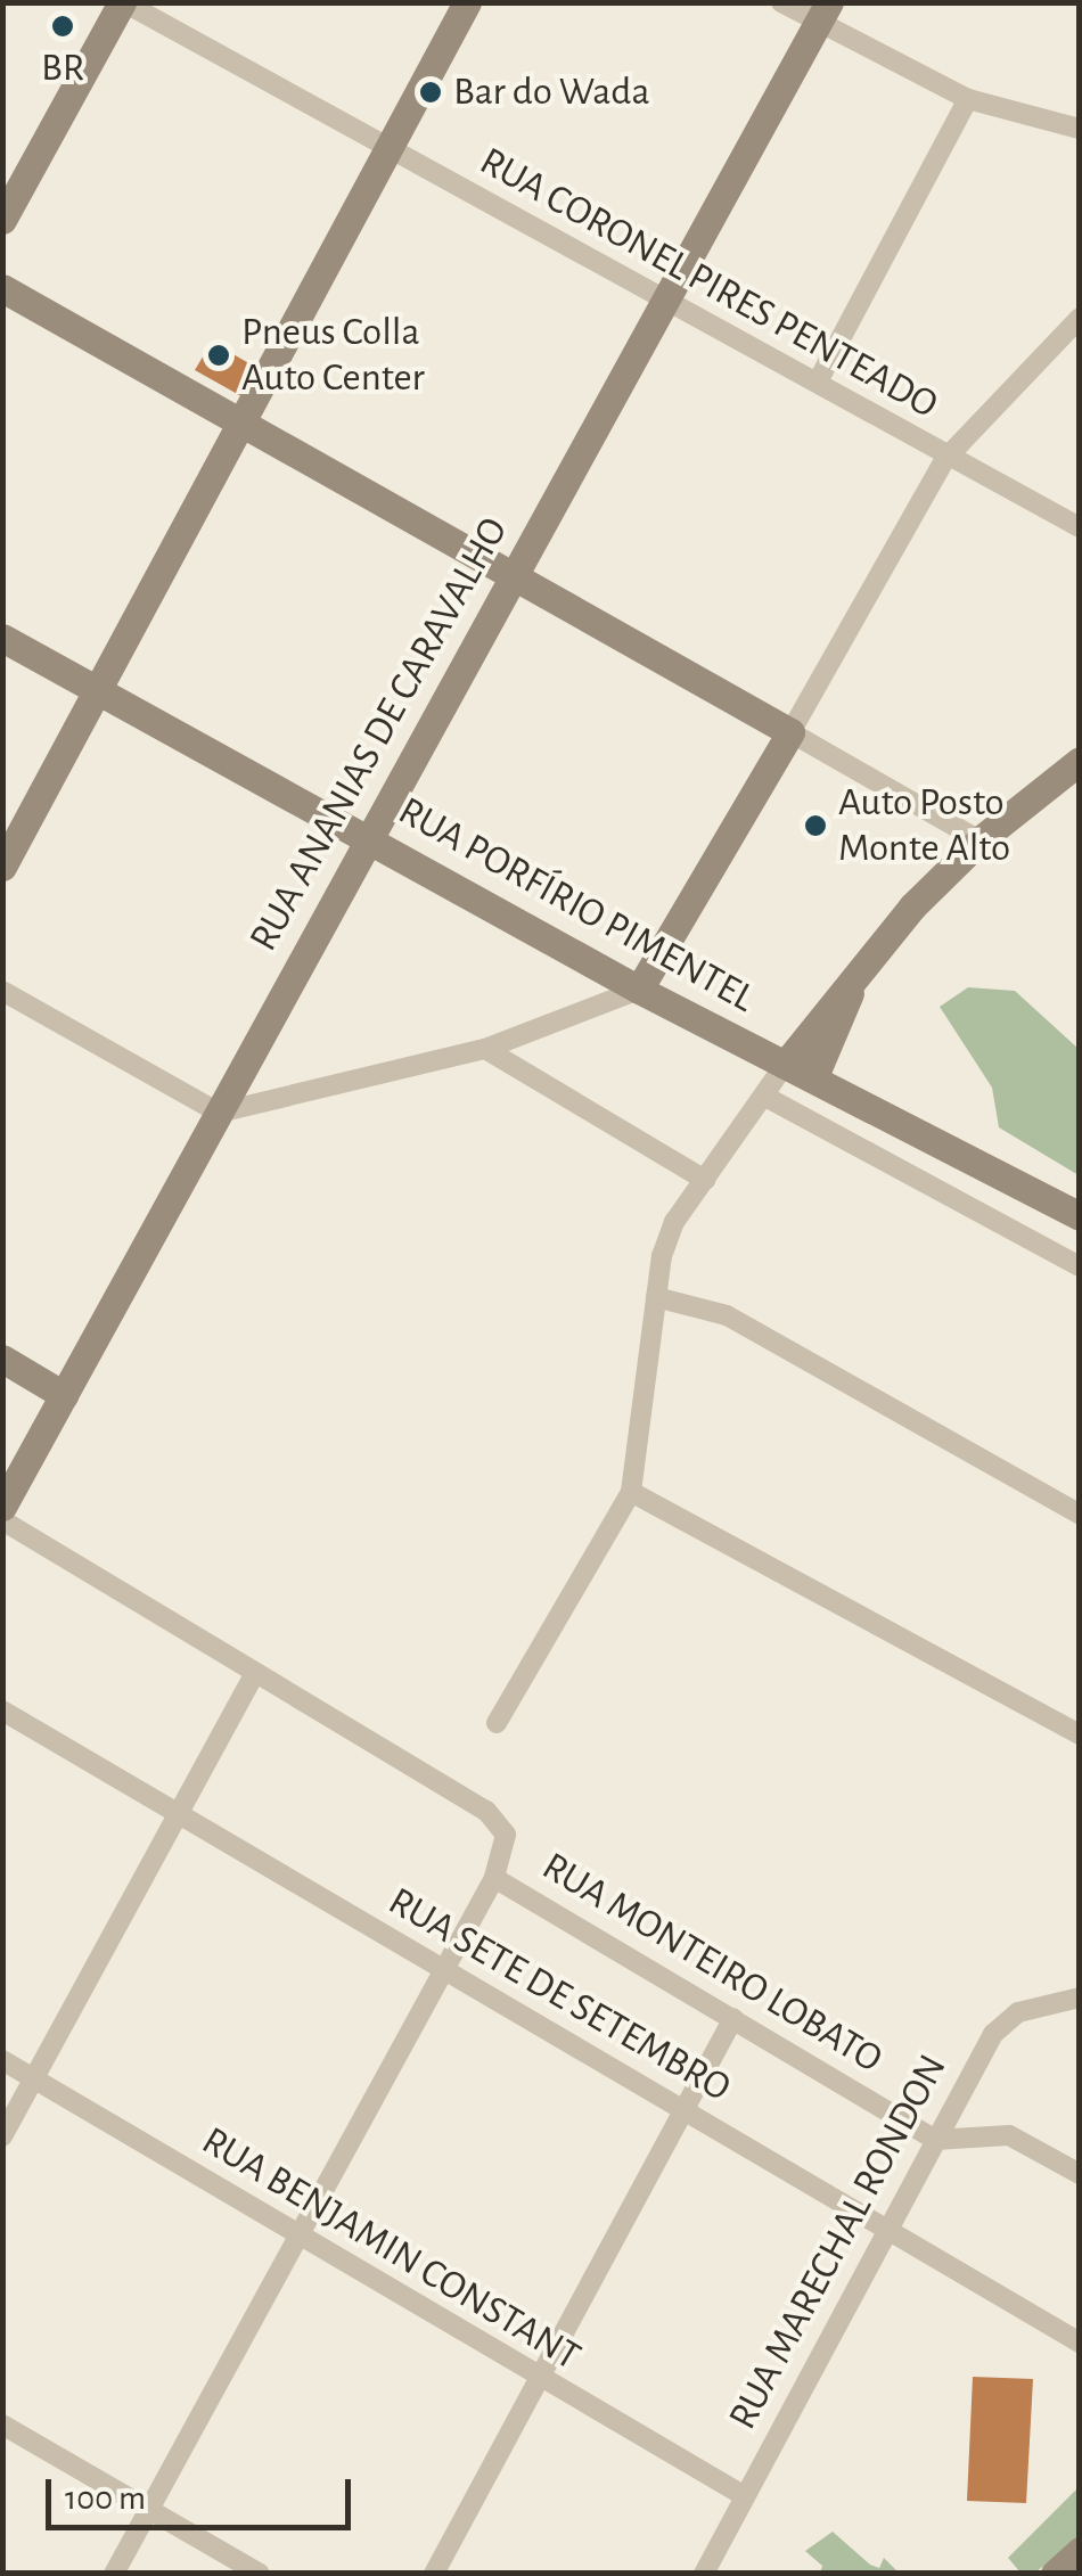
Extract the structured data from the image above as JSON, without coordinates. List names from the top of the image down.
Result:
{
  "streets": {
    "street": [
      "RUA CORONEL PIRES PENTEADO",
      "RUA ANANIAS DE CARAVALHO",
      "RUA PORFÍRIO PIMENTEL",
      "RUA MONTEIRO LOBATO",
      "RUA SETE DE SETEMBRO",
      "RUA MARECHAL RONDON",
      "RUA BENJAMIN CONSTANT"
    ]
  },
  "crossings": [
    ["RUA CORONEL PIRES PENTEADO", "RUA ANANIAS DE CARAVALHO"],
    ["RUA ANANIAS DE CARAVALHO", "RUA PORFÍRIO PIMENTEL"],
    ["RUA MONTEIRO LOBATO", "RUA MARECHAL RONDON"],
    ["RUA SETE DE SETEMBRO", "RUA MARECHAL RONDON"],
    ["RUA MARECHAL RONDON", "RUA BENJAMIN CONSTANT"]
  ],
  "places": [
    "BR",
    "Bar do Wada",
    "Pneus Colla Auto Center",
    "Auto Posto Monte Alto"
  ],
  "scale_bar": "100 m"
}
